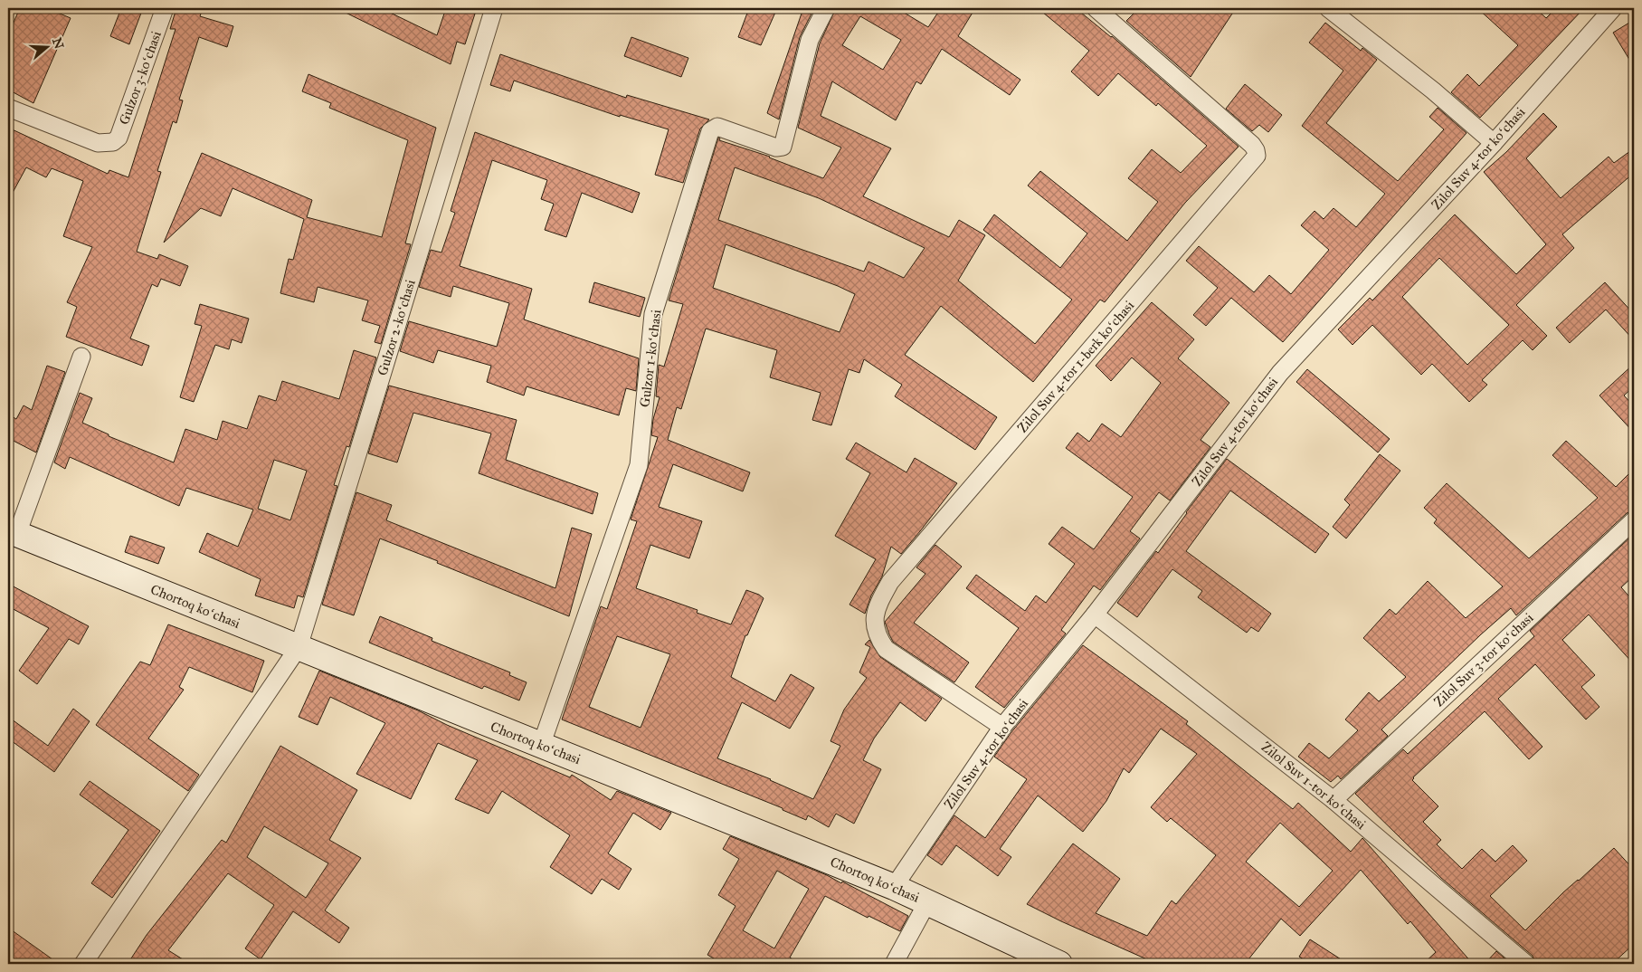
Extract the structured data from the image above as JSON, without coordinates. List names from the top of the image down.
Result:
{
  "streets": {
    "main road": ["Chortoq koʻchasi"],
    "street": [
      "Gulzor 3-koʻchasi",
      "Zilol Suv 4-tor koʻchasi",
      "Gulzor 2-koʻchasi",
      "Gulzor 1-koʻchasi",
      "Zilol Suv 4-tor 1-berk koʻchasi",
      "Zilol Suv 3-tor koʻchasi",
      "Zilol Suv 1-tor koʻchasi"
    ]
  },
  "crossings": [
    ["Zilol Suv 4-tor koʻchasi", "Zilol Suv 4-tor 1-berk koʻchasi"],
    ["Zilol Suv 4-tor koʻchasi", "Chortoq koʻchasi"],
    ["Zilol Suv 4-tor koʻchasi", "Zilol Suv 1-tor koʻchasi"],
    ["Gulzor 2-koʻchasi", "Chortoq koʻchasi"],
    ["Gulzor 1-koʻchasi", "Chortoq koʻchasi"],
    ["Zilol Suv 3-tor koʻchasi", "Zilol Suv 1-tor koʻchasi"]
  ],
  "north": "right"
}
